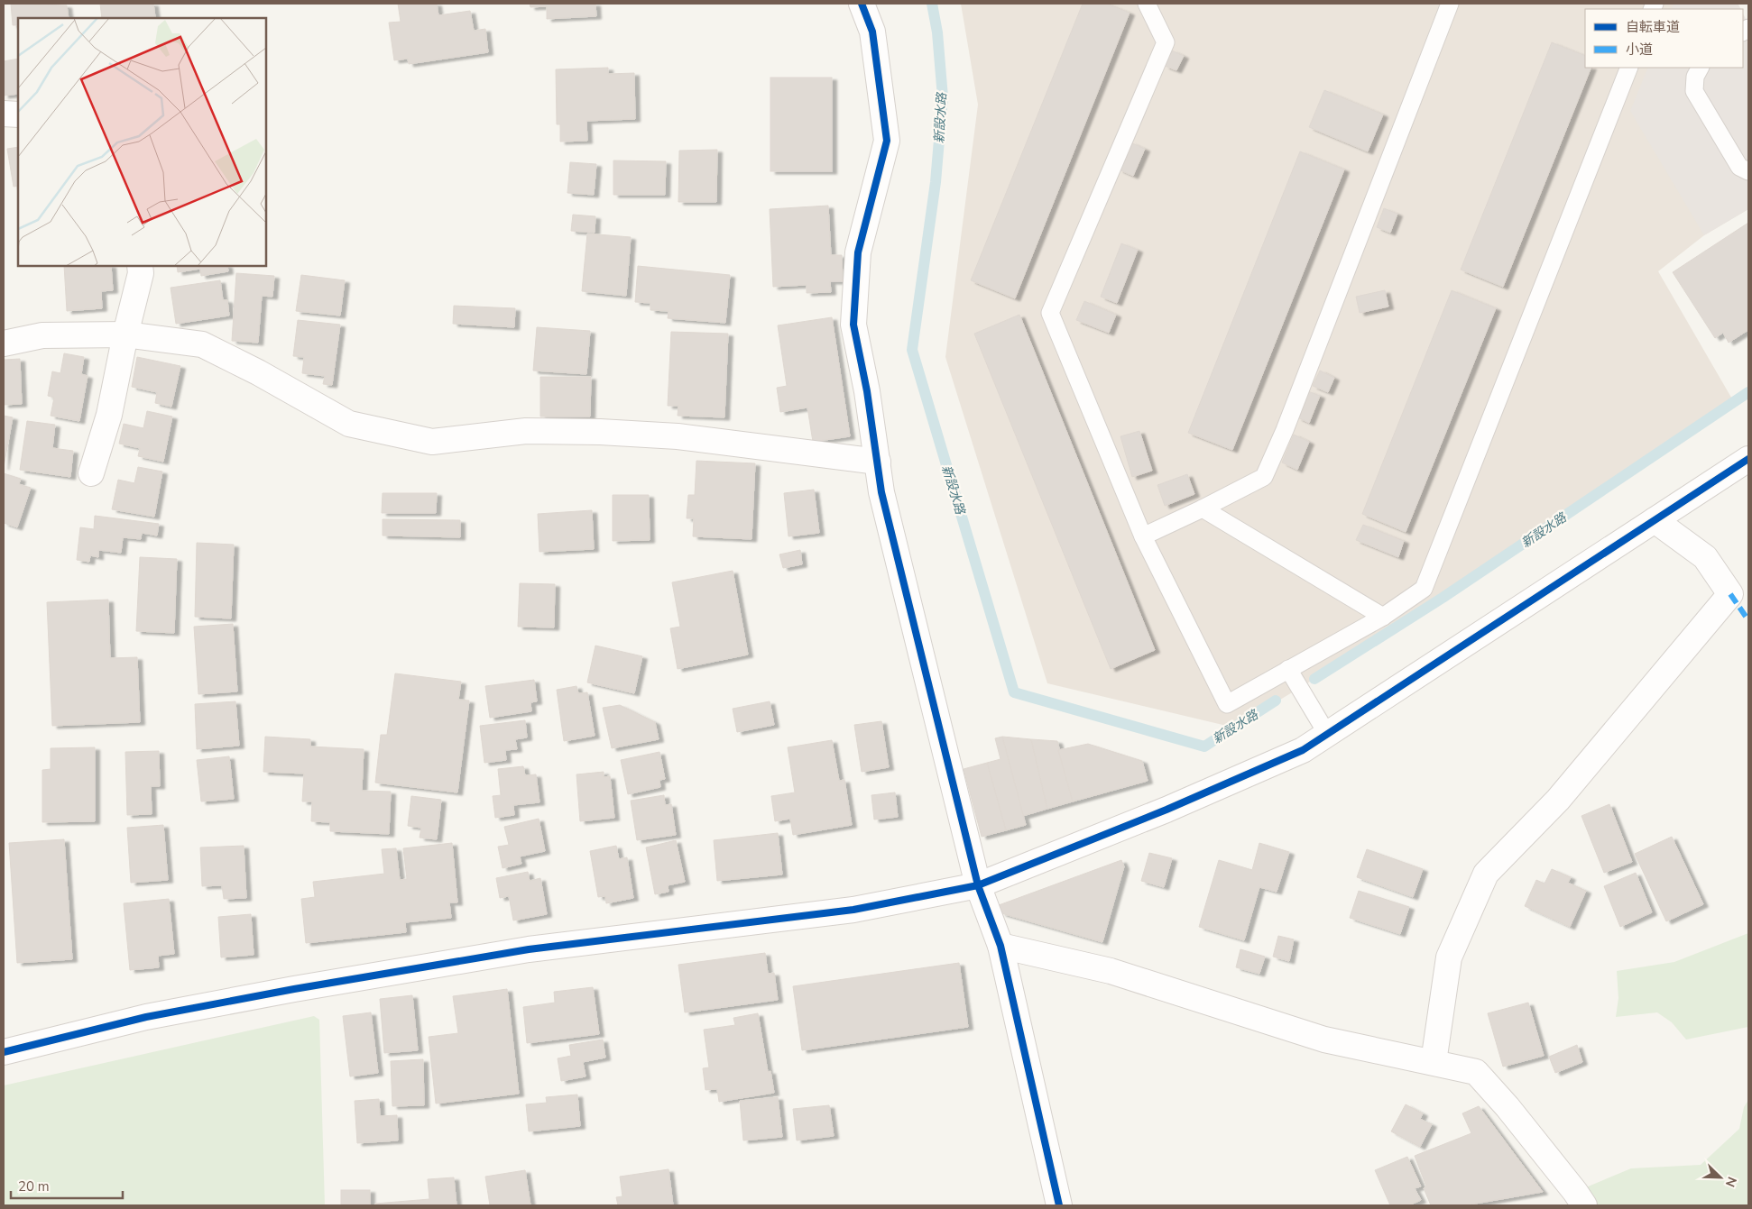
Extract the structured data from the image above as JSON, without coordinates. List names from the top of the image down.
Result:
{
  "water": ["新設水路"],
  "legend": ["自転車道", "小道"],
  "scale_bar": "20 m",
  "north": "bottom right"
}
